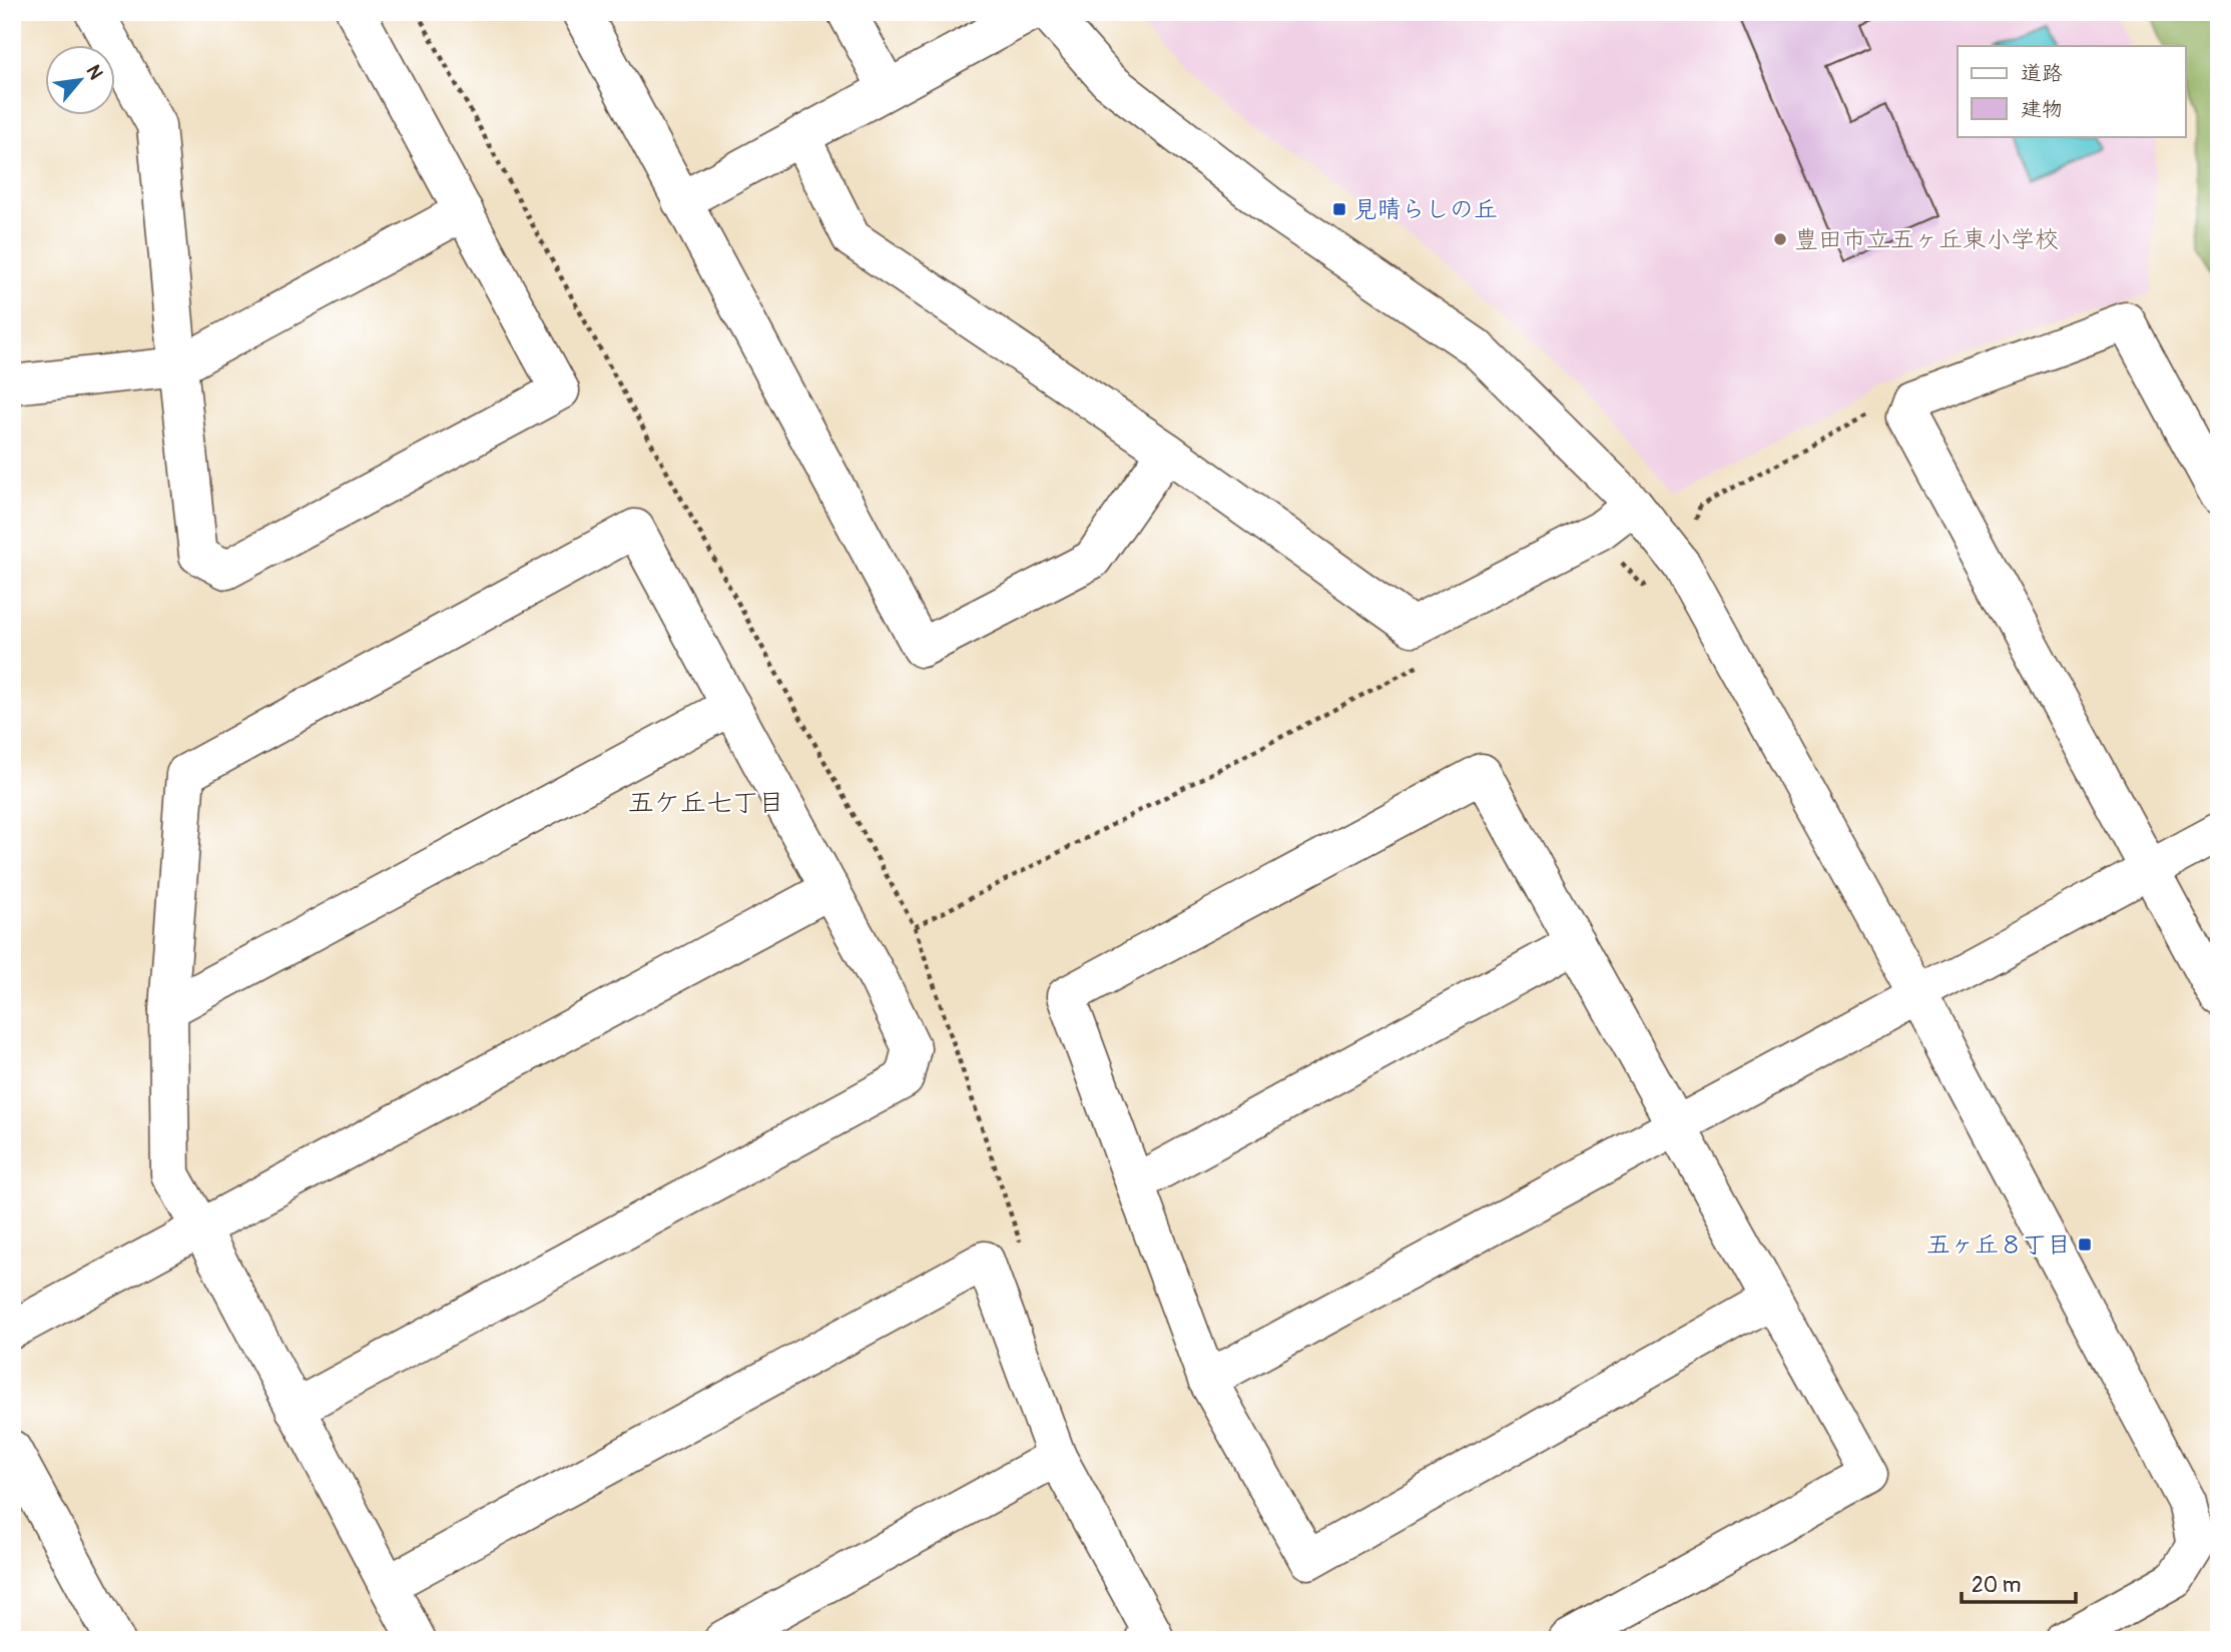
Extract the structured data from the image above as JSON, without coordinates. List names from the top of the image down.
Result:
{
  "districts": ["五ケ丘七丁目"],
  "places": {
    "transit": ["見晴らしの丘", "五ヶ丘８丁目"],
    "other": ["豊田市立五ヶ丘東小学校"]
  },
  "legend": ["道路", "建物"],
  "scale_bar": "20 m",
  "north": "top right"
}
